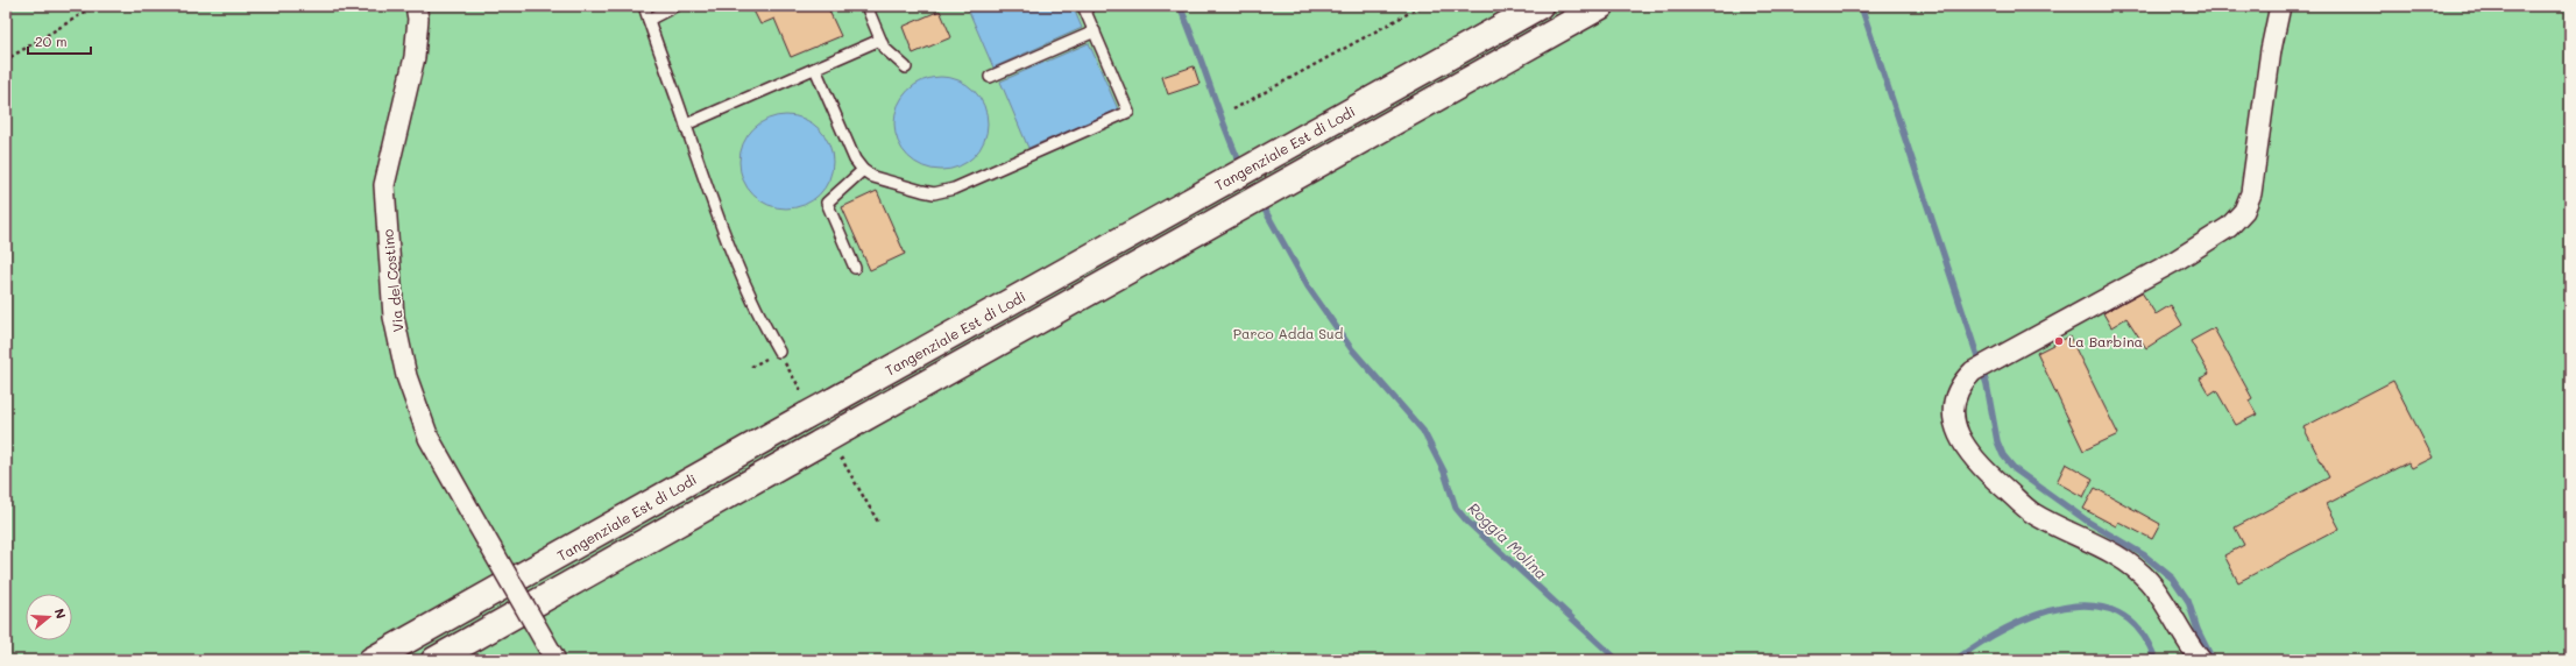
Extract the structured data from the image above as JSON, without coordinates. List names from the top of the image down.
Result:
{
  "streets": {
    "highway": ["Tangenziale Est di Lodi"],
    "street": ["Via del Costino"]
  },
  "water": ["Roggia Molina"],
  "parks": ["Parco Adda Sud"],
  "places": ["La Barbina"],
  "scale_bar": "20 m",
  "north": "right"
}
